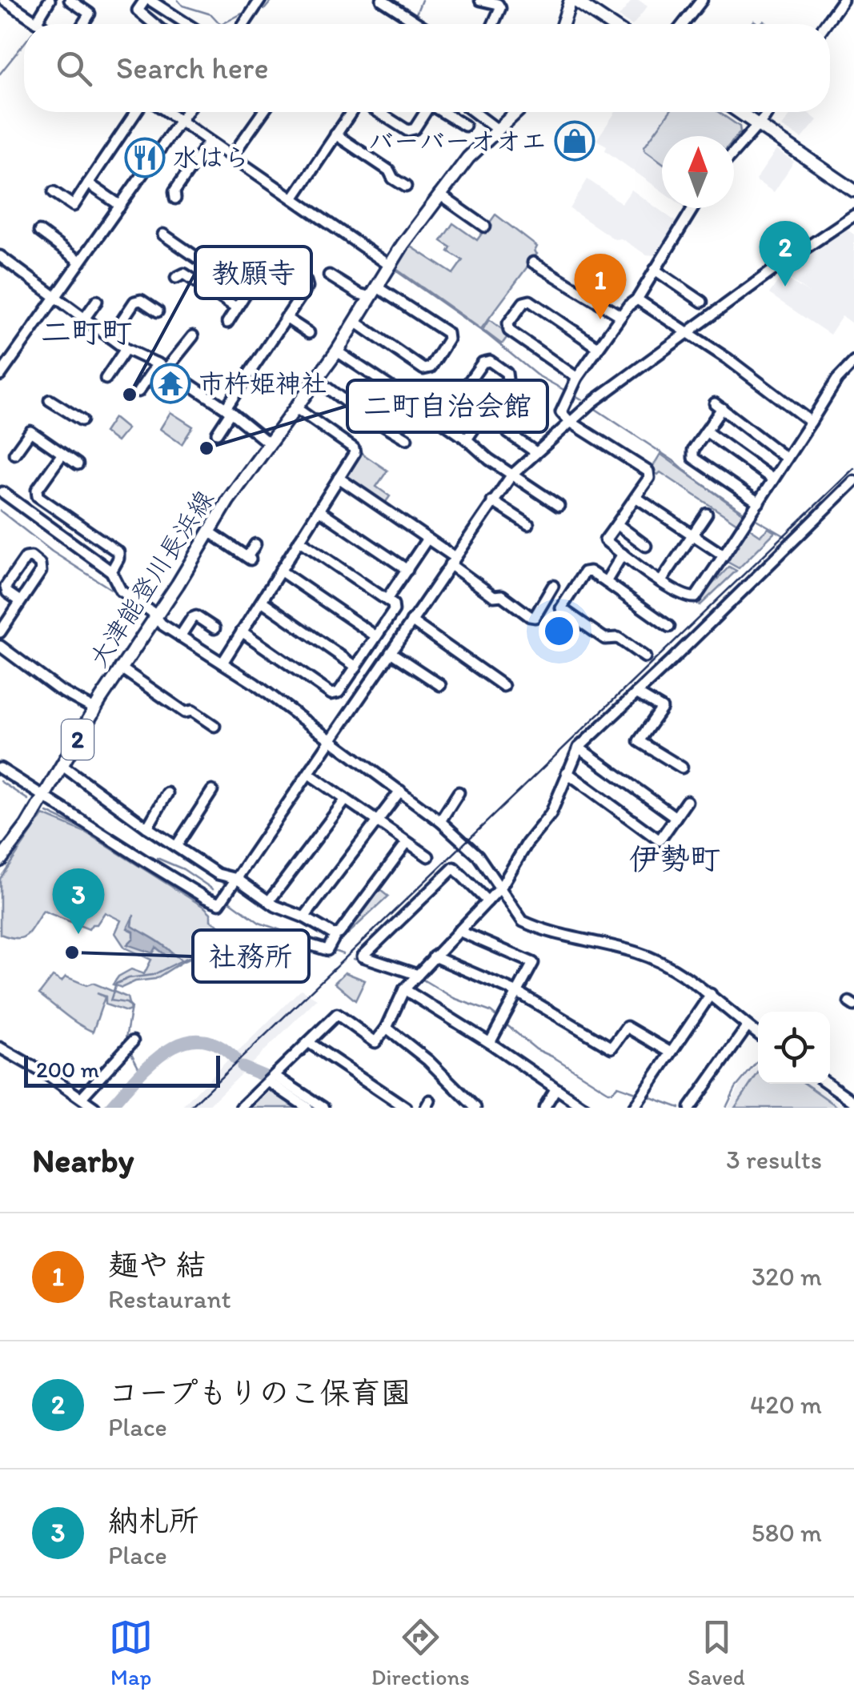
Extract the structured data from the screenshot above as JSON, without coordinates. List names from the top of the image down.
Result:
{
  "streets": {
    "main road": ["大津能登川長浜線", "2"]
  },
  "districts": ["二町町", "伊勢町"],
  "places": {
    "shop": ["バーバーオオエ"],
    "restaurant": ["水はら"],
    "temple": ["市杵姫神社"],
    "other": ["教願寺", "二町自治会館", "社務所"]
  },
  "scale_bar": "200 m",
  "north": "top",
  "page": {
    "search": "Search here",
    "pins": ["2", "1", "3"],
    "scale": "200 m",
    "heading": ["Nearby", "3 results"],
    "list": [
      {
        "mark": "1",
        "name": "麺や 結",
        "note": "Restaurant",
        "value": "320 m"
      },
      {
        "mark": "2",
        "name": "コープもりのこ保育園",
        "note": "Place",
        "value": "420 m"
      },
      {
        "mark": "3",
        "name": "納札所",
        "note": "Place",
        "value": "580 m"
      }
    ],
    "nav": ["Map", "Directions", "Saved"]
  }
}
